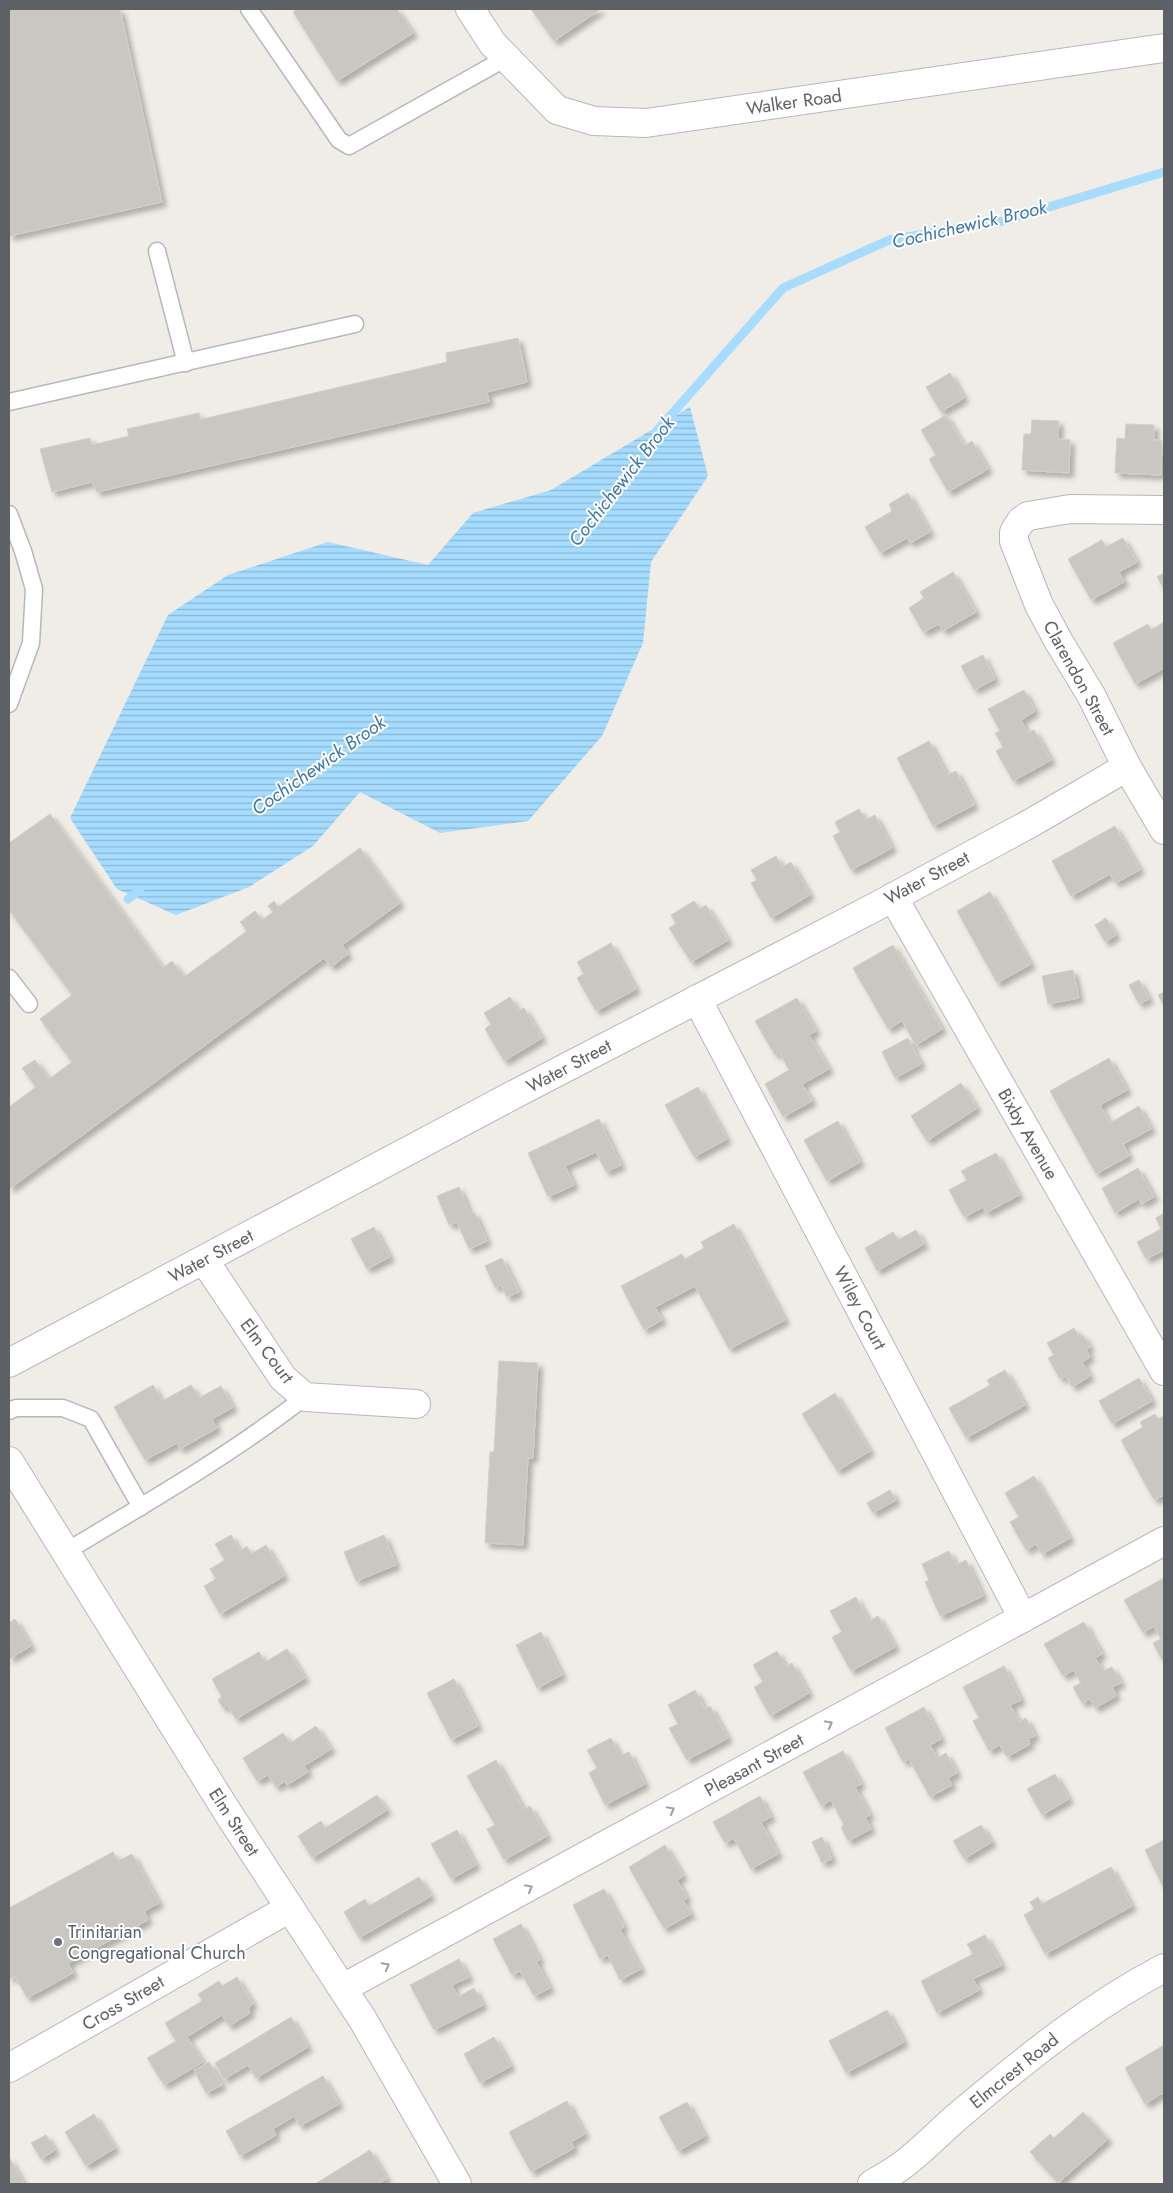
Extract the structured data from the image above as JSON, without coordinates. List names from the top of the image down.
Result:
{
  "streets": {
    "street": [
      "Walker Road",
      "Clarendon Street",
      "Water Street",
      "Bixby Avenue",
      "Wiley Court",
      "Elm Court",
      "Pleasant Street",
      "Elm Street",
      "Cross Street",
      "Elmcrest Road"
    ]
  },
  "crossings": [
    ["Clarendon Street", "Water Street"],
    ["Water Street", "Bixby Avenue"],
    ["Water Street", "Wiley Court"],
    ["Water Street", "Elm Court"],
    ["Wiley Court", "Pleasant Street"],
    ["Pleasant Street", "Elm Street"],
    ["Elm Street", "Cross Street"]
  ],
  "one_way": ["Pleasant Street"],
  "water": ["Cochichewick Brook"],
  "places": ["Trinitarian Congregational Church"]
}
